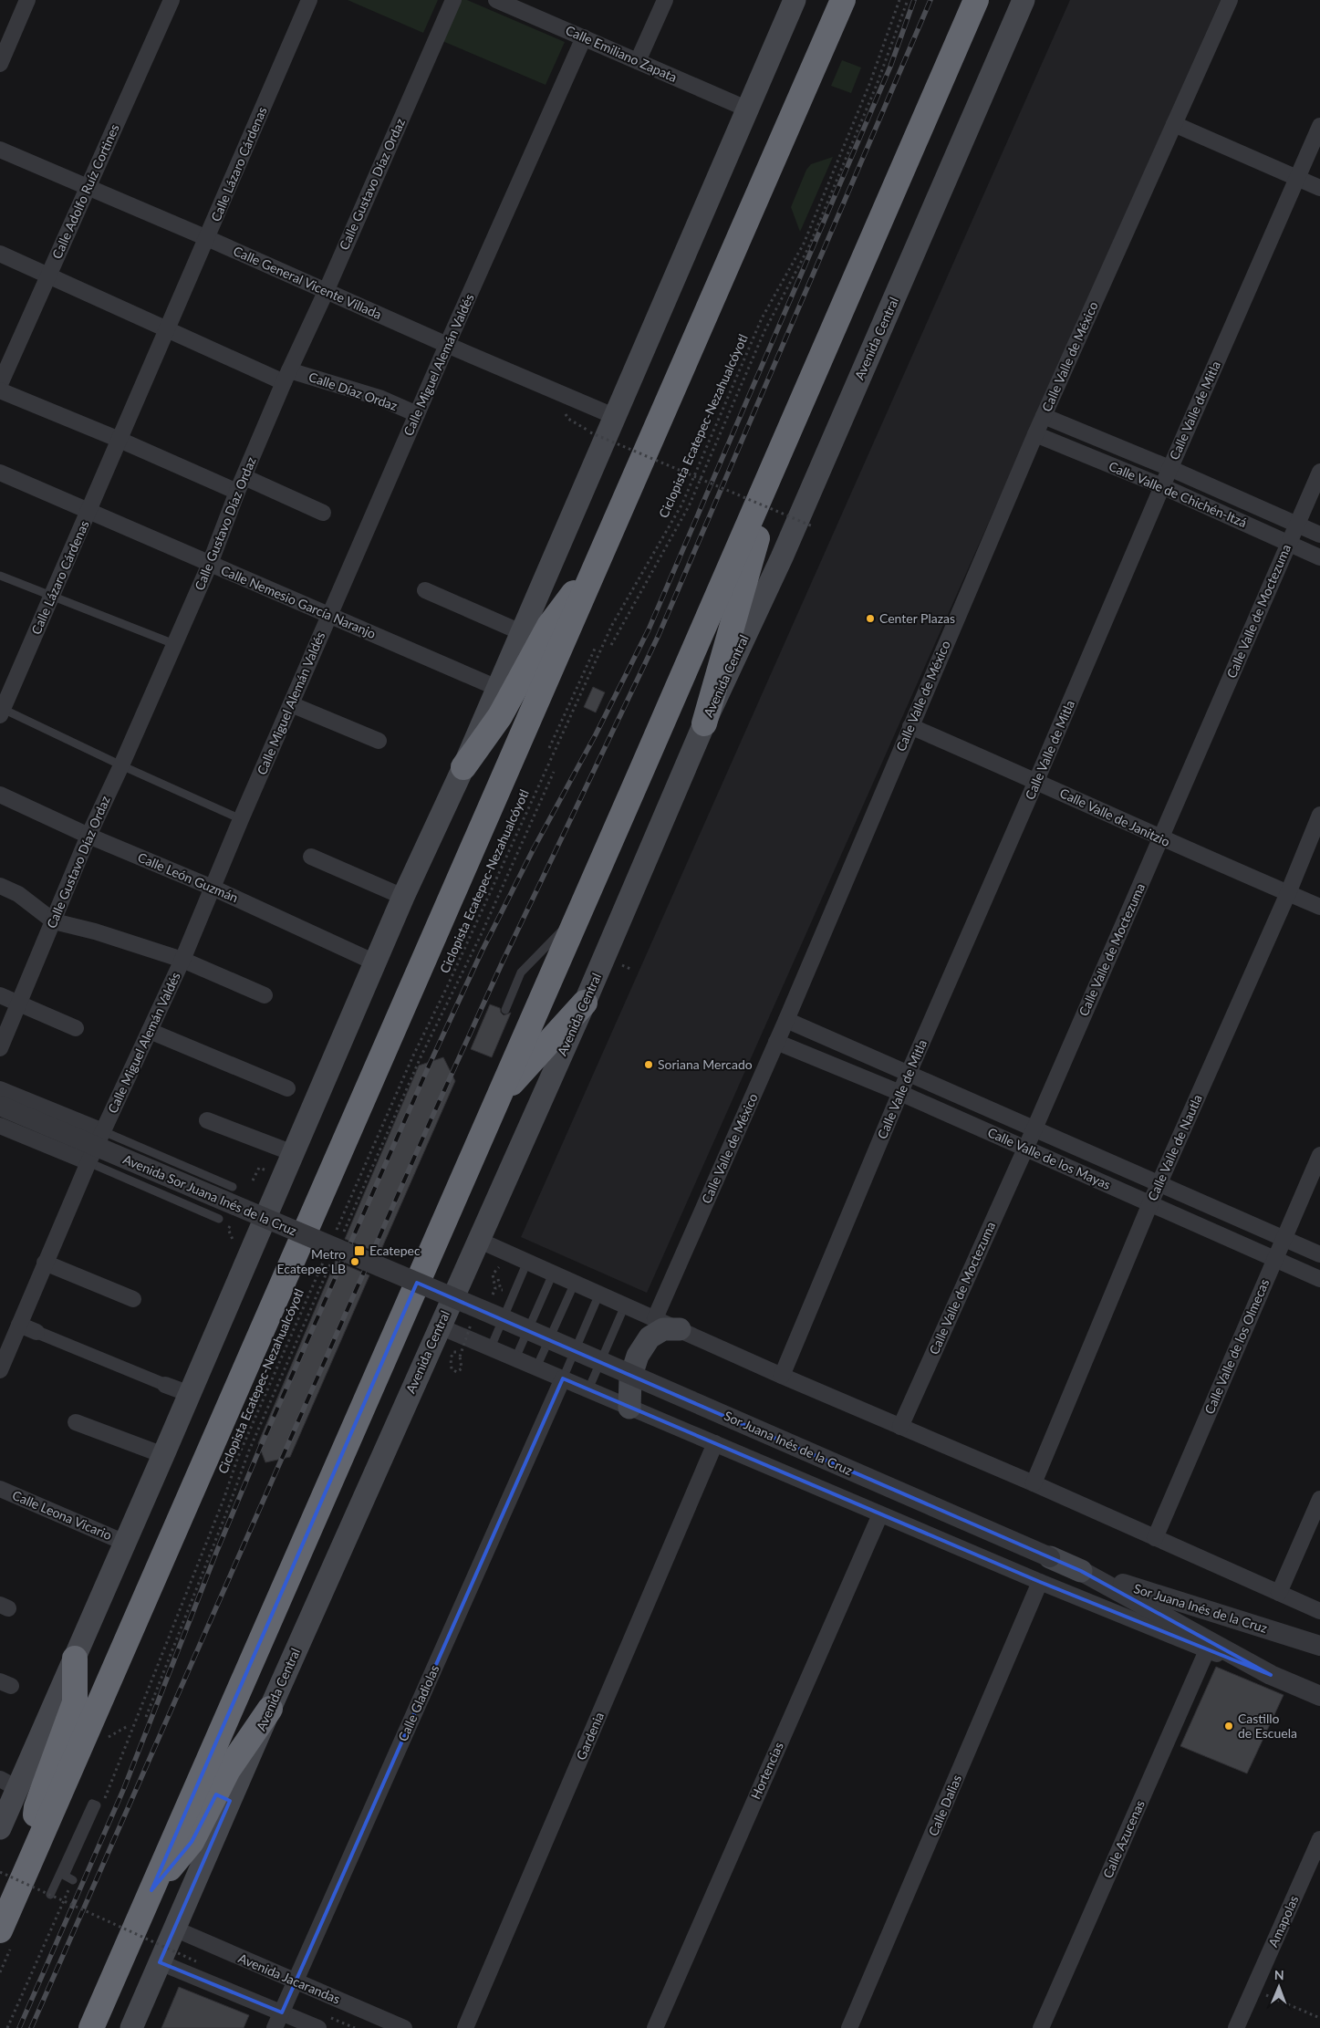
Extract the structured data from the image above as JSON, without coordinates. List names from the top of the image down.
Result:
{
  "streets": {
    "main road": ["Avenida Central", "Sor Juana Inés de la Cruz"],
    "street": [
      "Calle Emiliano Zapata",
      "Calle Lázaro Cárdenas",
      "Calle Gustavo Díaz Ordaz",
      "Calle Adolfo Ruíz Cortines",
      "Calle General Vicente Villada",
      "Calle Valle de México",
      "Calle Miguel Alemán Valdés",
      "Calle Díaz Ordaz",
      "Calle Valle de Mitla",
      "Calle Valle de Chichén-Itzá",
      "Calle Nemesio García Naranjo",
      "Calle Valle de Moctezuma",
      "Calle Valle de Janitzio",
      "Calle León Guzmán",
      "Calle Valle de Nautla",
      "Calle Valle de los Mayas",
      "Avenida Sor Juana Inés de la Cruz",
      "Calle Valle de los Olmecas",
      "Calle Leona Vicario",
      "Calle Gladiolas",
      "Gardenia",
      "Hortencias",
      "Calle Dalias",
      "Calle Azucenas",
      "Amapolas",
      "Avenida Jacarandas"
    ],
    "path": ["Ciclopista Ecatepec-Nezahualcóyotl"]
  },
  "crossings": [
    ["Calle Emiliano Zapata", "Calle Miguel Alemán Valdés"],
    ["Calle Lázaro Cárdenas", "Calle General Vicente Villada"],
    ["Calle Lázaro Cárdenas", "Calle Nemesio García Naranjo"],
    ["Calle Gustavo Díaz Ordaz", "Calle General Vicente Villada"],
    ["Calle Gustavo Díaz Ordaz", "Calle Díaz Ordaz"],
    ["Calle Gustavo Díaz Ordaz", "Calle Nemesio García Naranjo"],
    ["Calle Gustavo Díaz Ordaz", "Calle León Guzmán"],
    ["Calle Adolfo Ruíz Cortines", "Calle General Vicente Villada"],
    ["Calle General Vicente Villada", "Calle Miguel Alemán Valdés"],
    ["Avenida Central", "Avenida Jacarandas"],
    ["Calle Valle de México", "Calle Valle de Chichén-Itzá"],
    ["Calle Valle de México", "Calle Valle de Janitzio"],
    ["Calle Valle de México", "Calle Valle de los Mayas"],
    ["Calle Miguel Alemán Valdés", "Calle Díaz Ordaz"],
    ["Calle Miguel Alemán Valdés", "Calle Nemesio García Naranjo"],
    ["Calle Miguel Alemán Valdés", "Calle León Guzmán"],
    ["Calle Miguel Alemán Valdés", "Avenida Sor Juana Inés de la Cruz"],
    ["Calle Valle de Mitla", "Calle Valle de Chichén-Itzá"],
    ["Calle Valle de Mitla", "Calle Valle de Janitzio"],
    ["Calle Valle de Mitla", "Calle Valle de los Mayas"],
    ["Calle Valle de Chichén-Itzá", "Calle Valle de Moctezuma"],
    ["Calle Valle de Moctezuma", "Calle Valle de Janitzio"],
    ["Calle Valle de Moctezuma", "Calle Valle de los Mayas"],
    ["Calle Valle de Janitzio", "Calle Valle de Nautla"],
    ["Calle Valle de Nautla", "Calle Valle de los Mayas"],
    ["Calle Valle de los Mayas", "Calle Valle de los Olmecas"],
    ["Avenida Sor Juana Inés de la Cruz", "Sor Juana Inés de la Cruz"],
    ["Calle Gladiolas", "Avenida Jacarandas"]
  ],
  "places": {
    "other": [
      "Center Plazas",
      "Soriana Mercado",
      "Metro Ecatepec LB",
      "Castillo de Escuela"
    ],
    "transit": ["Ecatepec"]
  },
  "north": "top"
}
